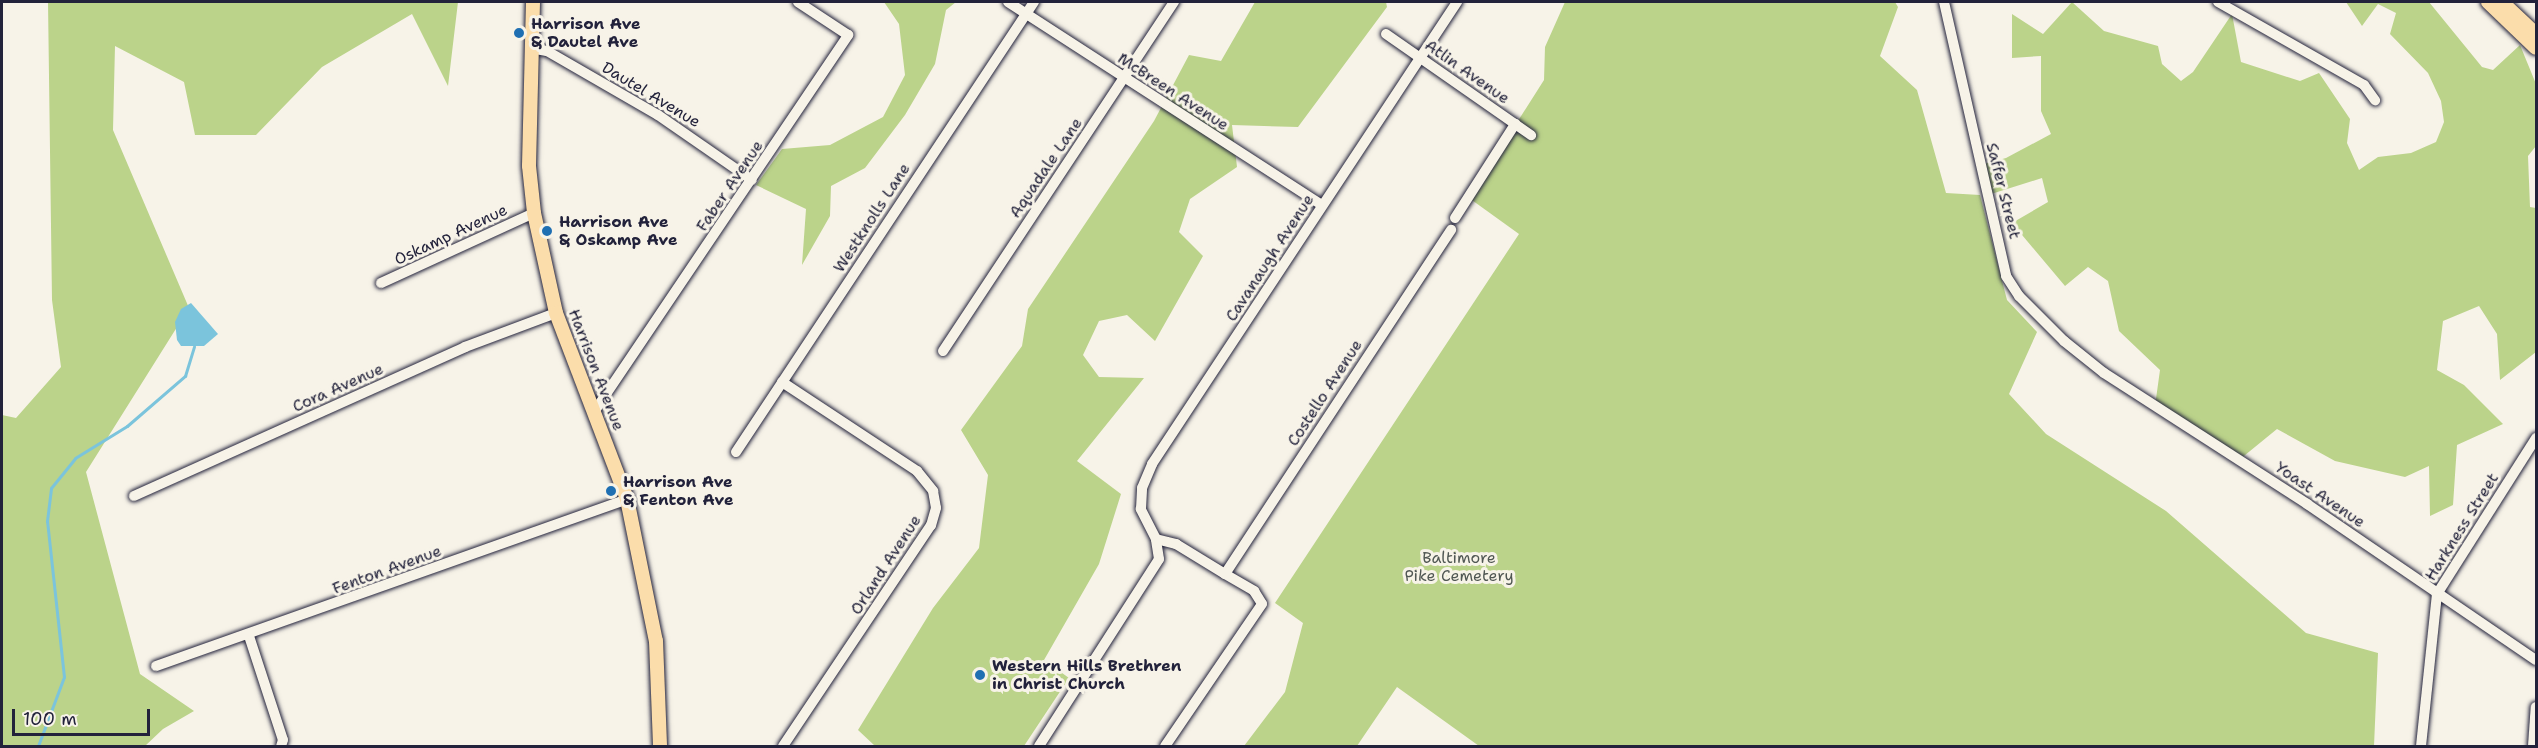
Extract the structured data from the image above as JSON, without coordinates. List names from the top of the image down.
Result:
{
  "streets": {
    "main road": ["Harrison Avenue"],
    "street": [
      "Atlin Avenue",
      "McBreen Avenue",
      "Dautel Avenue",
      "Aquadale Lane",
      "Faber Avenue",
      "Saffer Street",
      "Westknolls Lane",
      "Oskamp Avenue",
      "Cavanaugh Avenue",
      "Cora Avenue",
      "Costello Avenue",
      "Yoast Avenue",
      "Harkness Street",
      "Orland Avenue",
      "Fenton Avenue"
    ]
  },
  "crossings": [
    ["Atlin Avenue", "Cavanaugh Avenue"],
    ["McBreen Avenue", "Aquadale Lane"],
    ["McBreen Avenue", "Westknolls Lane"],
    ["McBreen Avenue", "Cavanaugh Avenue"],
    ["Dautel Avenue", "Faber Avenue"],
    ["Dautel Avenue", "Harrison Avenue"],
    ["Faber Avenue", "Harrison Avenue"],
    ["Saffer Street", "Yoast Avenue"],
    ["Westknolls Lane", "Orland Avenue"],
    ["Oskamp Avenue", "Harrison Avenue"],
    ["Harrison Avenue", "Cora Avenue"],
    ["Harrison Avenue", "Fenton Avenue"],
    ["Yoast Avenue", "Harkness Street"]
  ],
  "parks": ["Baltimore Pike Cemetery"],
  "places": [
    "Harrison Ave & Dautel Ave",
    "Harrison Ave & Oskamp Ave",
    "Harrison Ave & Fenton Ave",
    "Western Hills Brethren in Christ Church"
  ],
  "scale_bar": "100 m"
}
